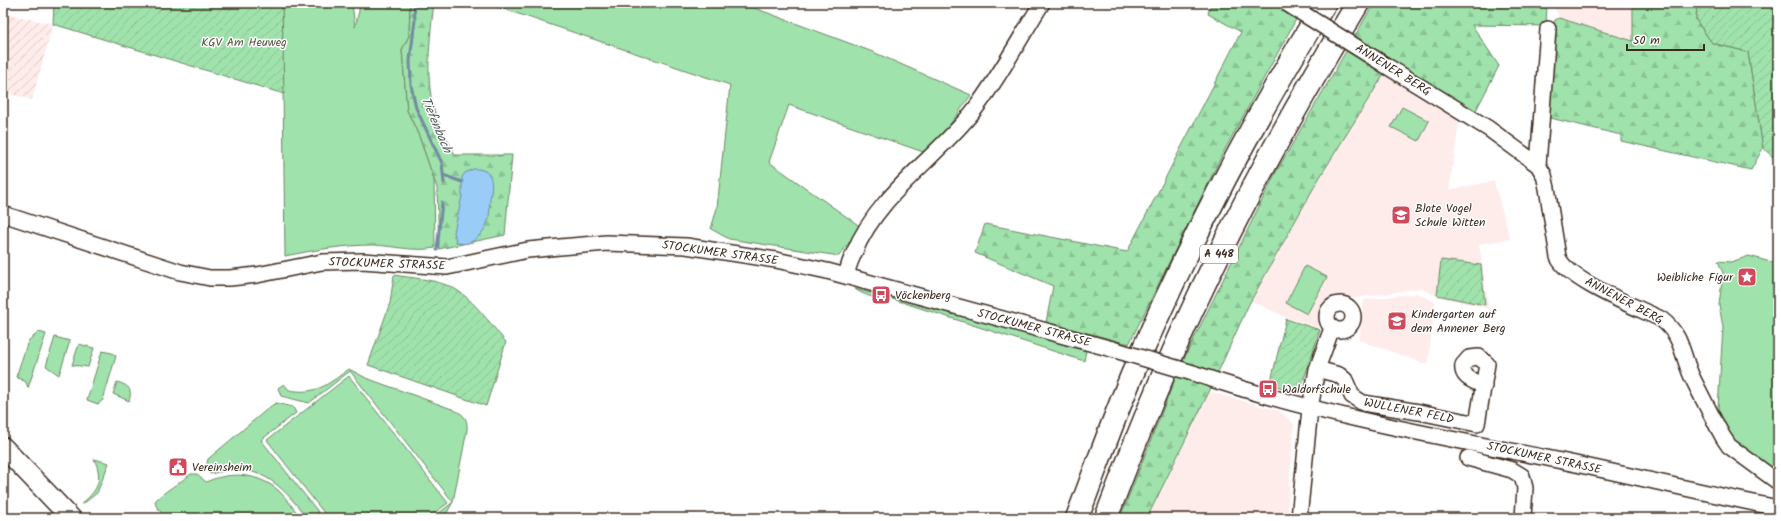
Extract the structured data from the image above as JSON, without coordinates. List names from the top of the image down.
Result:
{
  "streets": {
    "highway": ["A 448"],
    "street": ["ANNENER BERG", "STOCKUMER STRASSE", "WULLENER FELD"]
  },
  "water": ["Tiefenbach"],
  "parks": ["KGV Am Heuweg"],
  "places": {
    "school or university": ["Blote Vogel Schule Witten", "Kindergarten auf dem Annener Berg"],
    "place": ["Weibliche Figur"],
    "bus stop": ["Vöckenberg", "Waldorfschule"],
    "public building": ["Vereinsheim"]
  },
  "scale_bar": "50 m"
}
